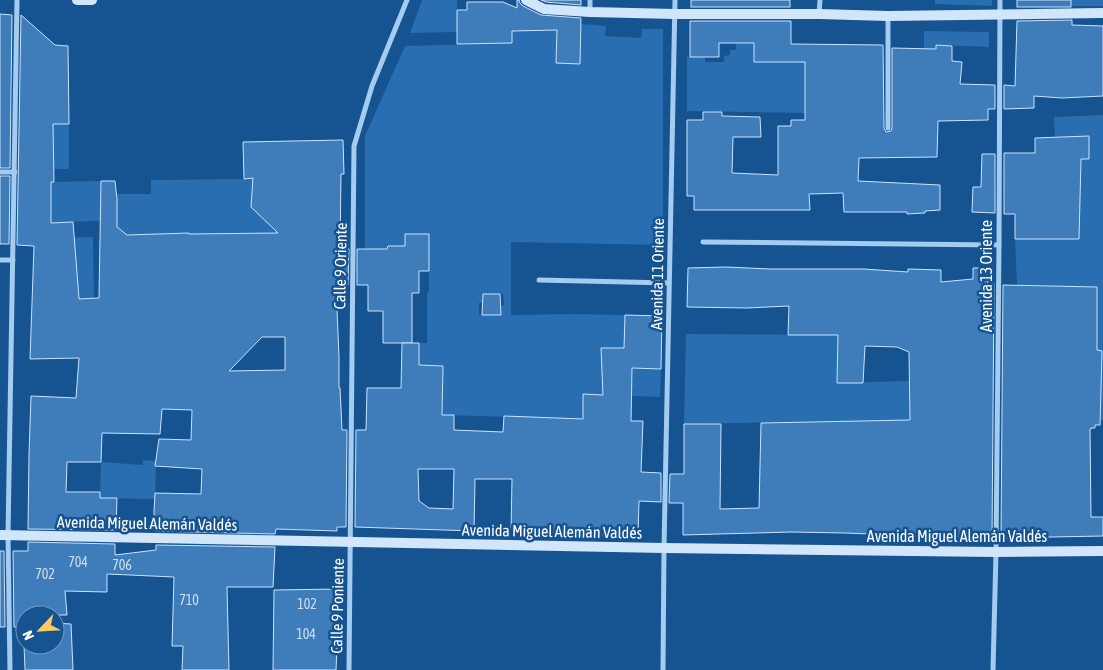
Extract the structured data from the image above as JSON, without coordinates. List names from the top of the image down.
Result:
{
  "streets": {
    "main road": ["Avenida Miguel Alemán Valdés"],
    "street": [
      "Calle 9 Oriente",
      "Avenida 11 Oriente",
      "Avenida 13 Oriente",
      "Calle 9 Poniente"
    ]
  },
  "crossings": [
    ["Calle 9 Oriente", "Avenida Miguel Alemán Valdés"],
    ["Calle 9 Oriente", "Calle 9 Poniente"],
    ["Avenida 11 Oriente", "Avenida Miguel Alemán Valdés"],
    ["Avenida 13 Oriente", "Avenida Miguel Alemán Valdés"],
    ["Avenida Miguel Alemán Valdés", "Calle 9 Poniente"]
  ],
  "house_numbers": [
    "704",
    "706",
    "702",
    "710",
    "102",
    "104"
  ],
  "north": "bottom left"
}
